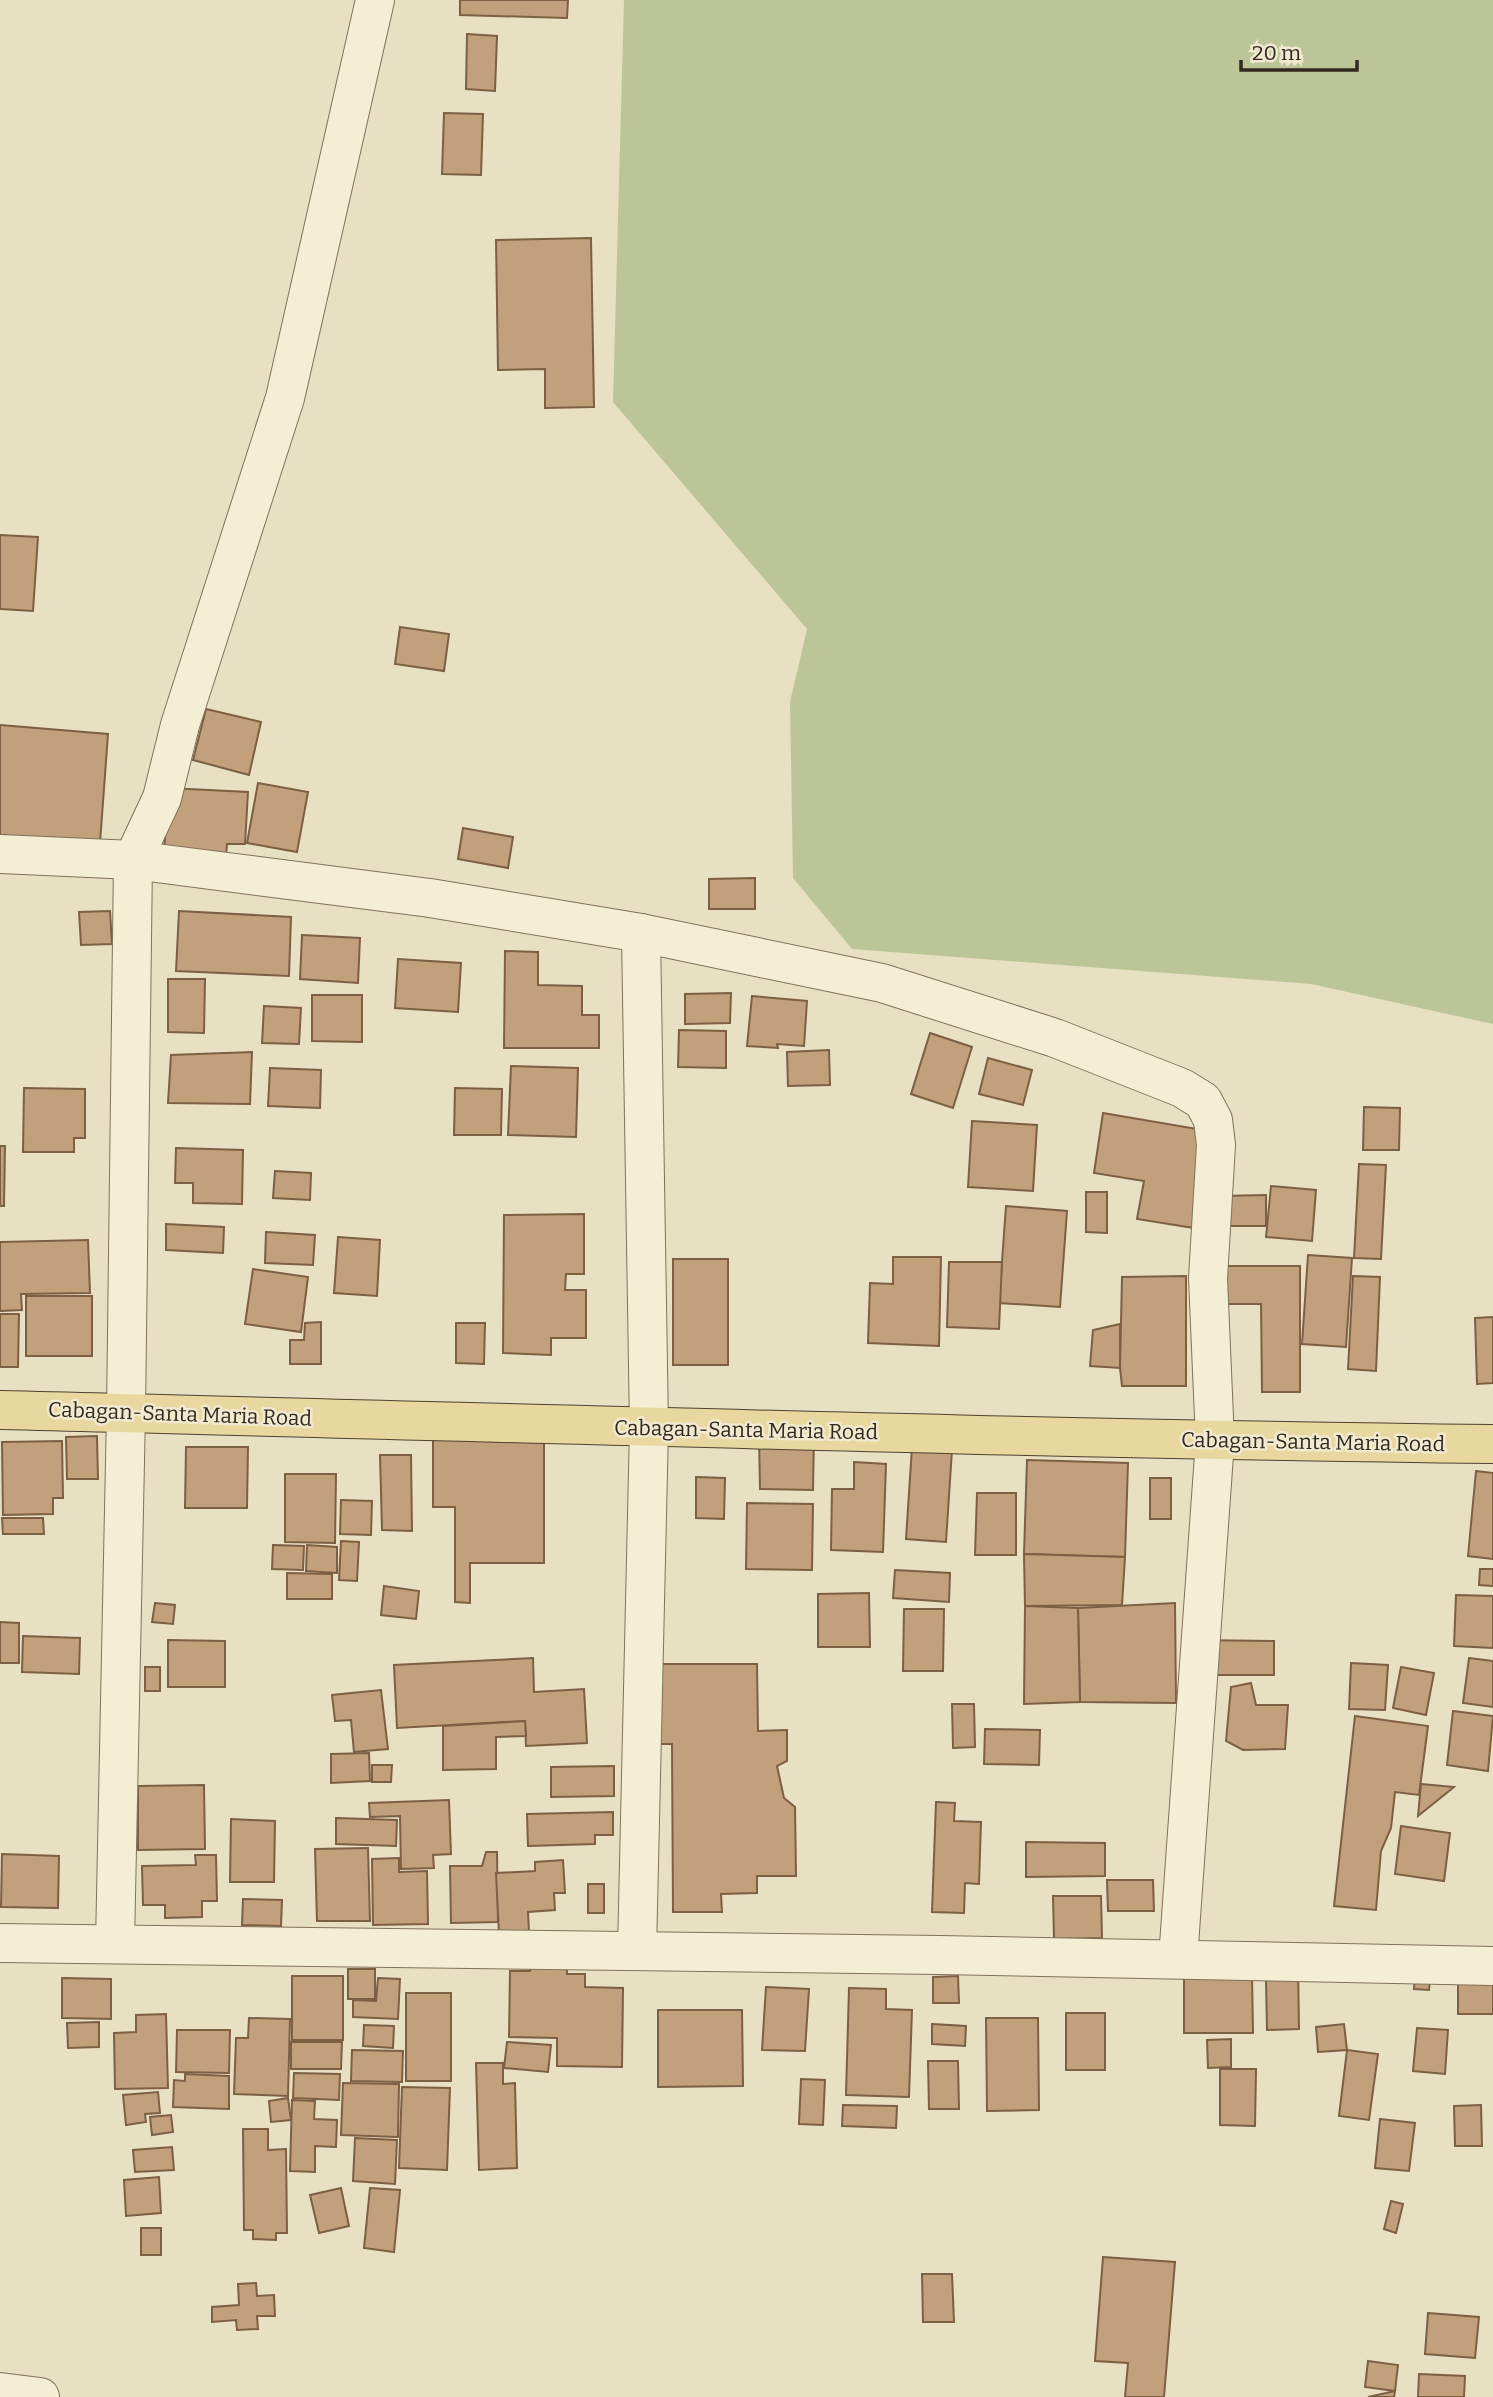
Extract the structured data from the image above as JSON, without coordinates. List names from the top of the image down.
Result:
{
  "streets": {
    "main road": ["Cabagan-Santa Maria Road"]
  },
  "scale_bar": "20 m"
}
